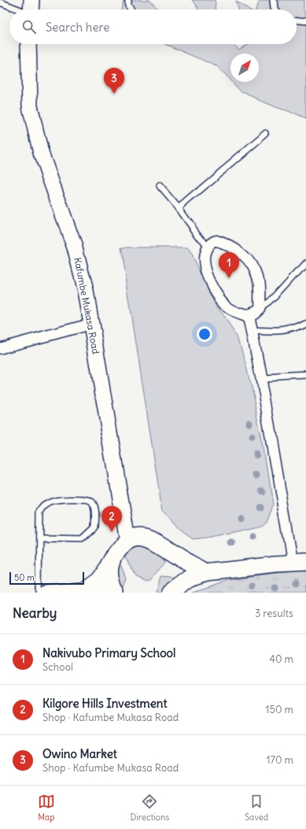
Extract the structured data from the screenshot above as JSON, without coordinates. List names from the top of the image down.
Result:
{
  "streets": {
    "street": ["Kafumbe Mukasa Road"]
  },
  "scale_bar": "50 m",
  "north": "top right",
  "page": {
    "search": "Search here",
    "pins": ["3", "1", "2"],
    "scale": "50 m",
    "heading": ["Nearby", "3 results"],
    "list": [
      {
        "mark": "1",
        "name": "Nakivubo Primary School",
        "note": "School",
        "value": "40 m"
      },
      {
        "mark": "2",
        "name": "Kilgore Hills Investment",
        "note": "Shop · Kafumbe Mukasa Road",
        "value": "150 m"
      },
      {
        "mark": "3",
        "name": "Owino Market",
        "note": "Shop · Kafumbe Mukasa Road",
        "value": "170 m"
      }
    ],
    "nav": ["Map", "Directions", "Saved"]
  }
}
